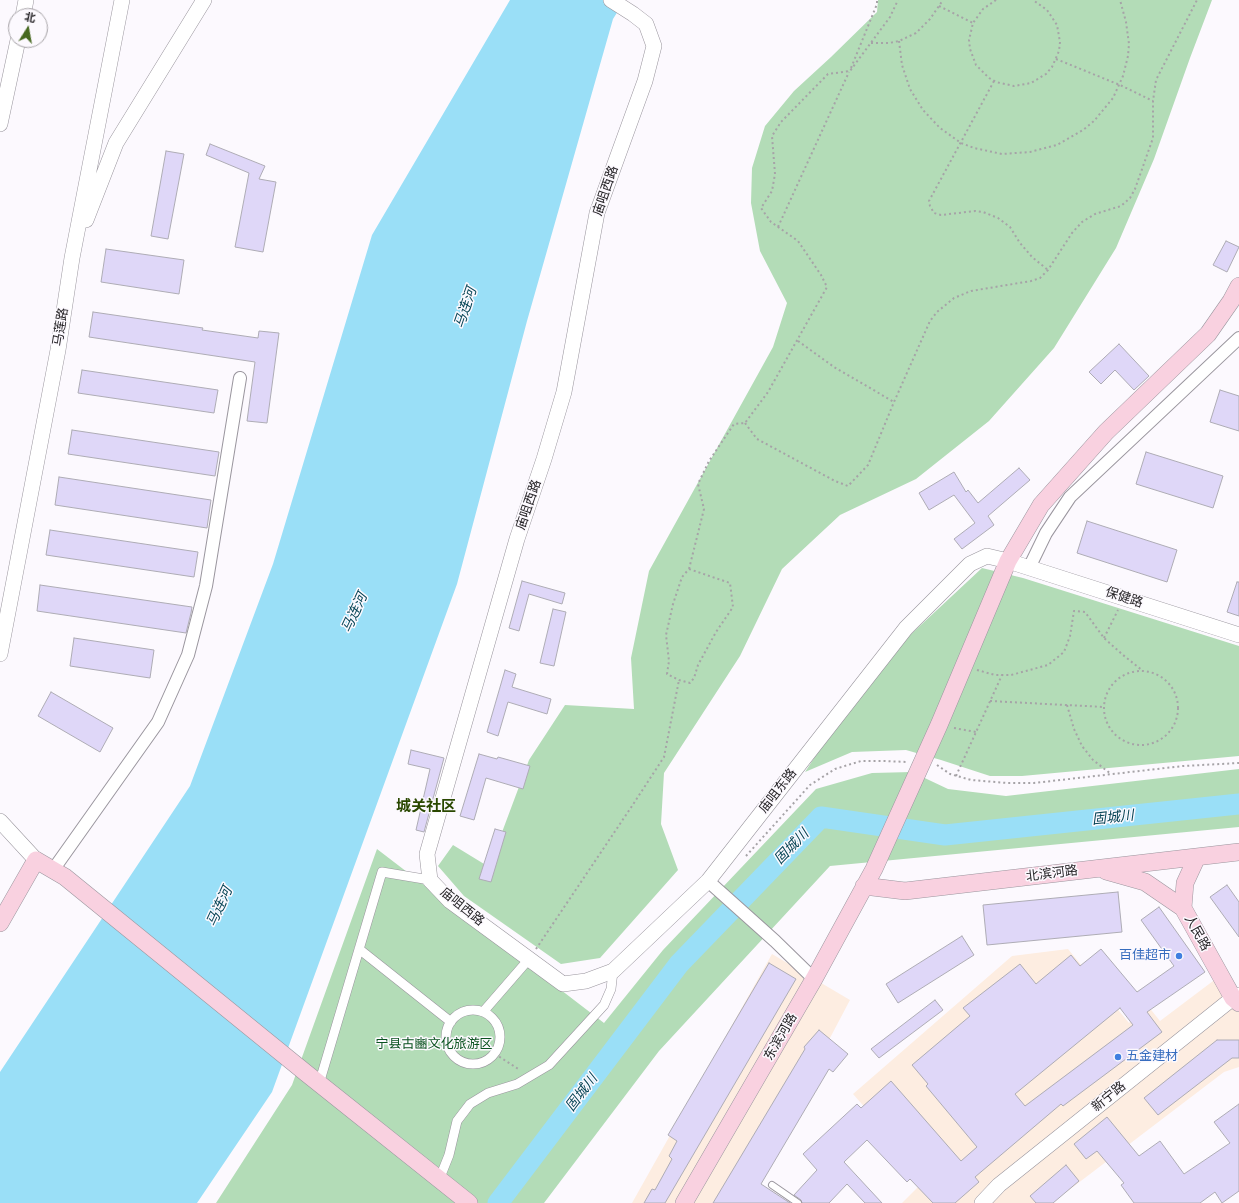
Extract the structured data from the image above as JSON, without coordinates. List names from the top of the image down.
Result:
{
  "streets": {
    "main road": ["北滨河路", "人民路", "东滨河路"],
    "street": [
      "庙咀西路",
      "马莲路",
      "保健路",
      "庙咀东路",
      "新宁路"
    ]
  },
  "crossings": [
    ["庙咀西路", "庙咀东路"],
    ["保健路", "庙咀东路"],
    ["保健路", "东滨河路"],
    ["庙咀东路", "东滨河路"],
    ["北滨河路", "人民路"],
    ["北滨河路", "东滨河路"],
    ["人民路", "新宁路"]
  ],
  "districts": ["城关社区"],
  "water": ["马连河", "固城川"],
  "parks": ["宁县古豳文化旅游区"],
  "places": ["百佳超市", "五金建材"],
  "north": "top"
}
